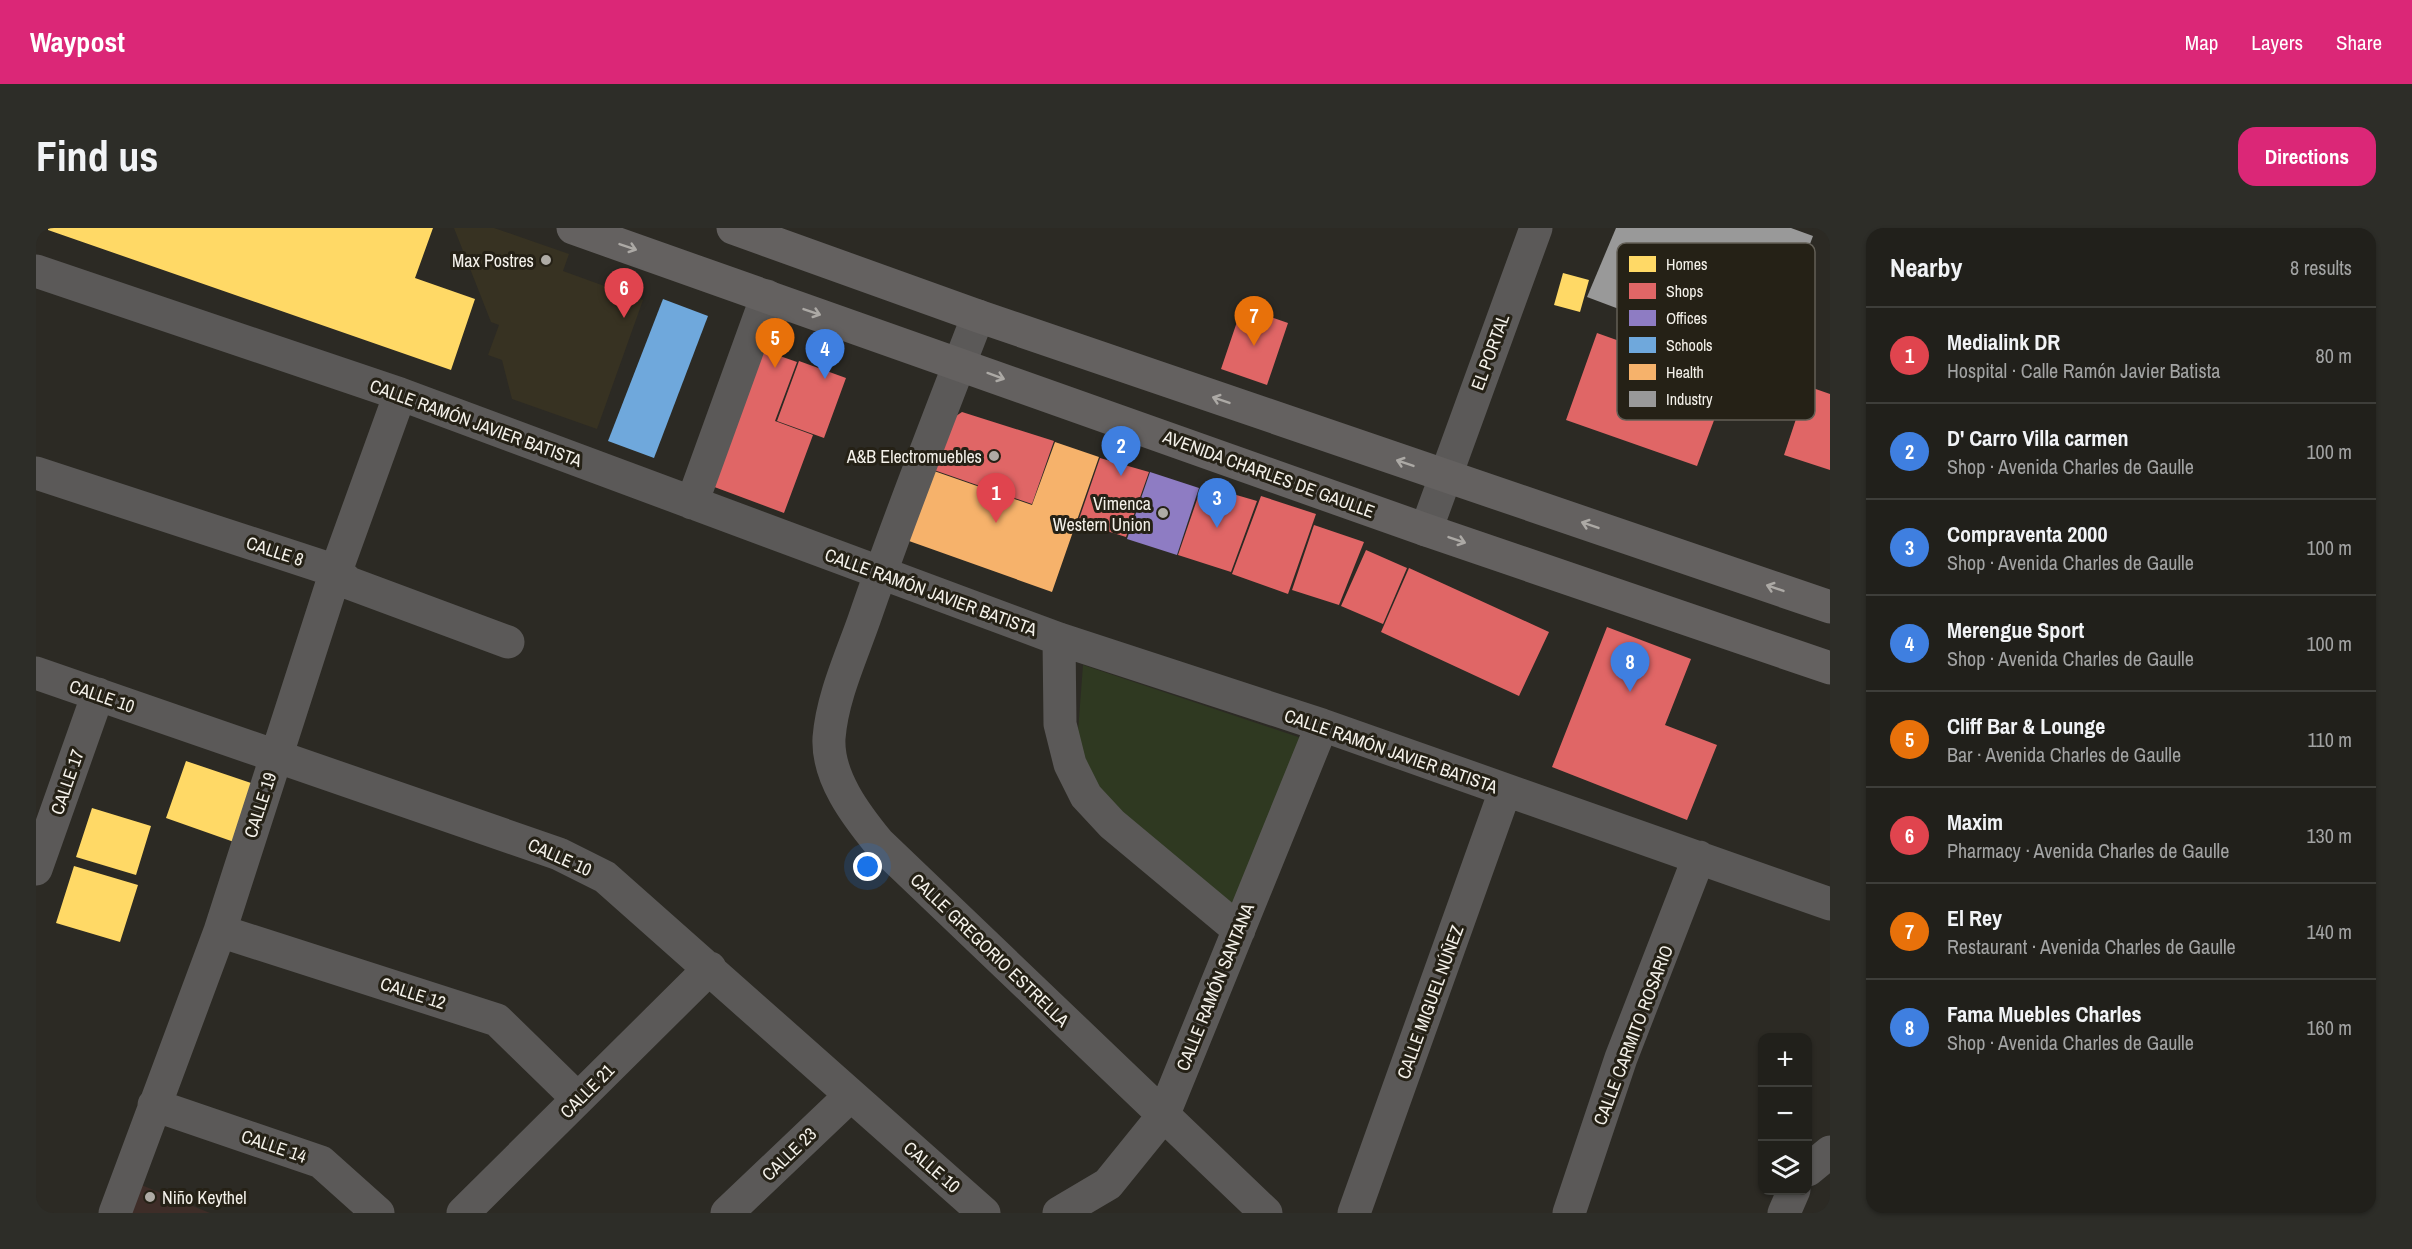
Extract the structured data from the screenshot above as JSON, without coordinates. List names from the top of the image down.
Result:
{
  "streets": {
    "main road": ["AVENIDA CHARLES DE GAULLE"],
    "street": [
      "EL PORTAL",
      "CALLE RAMÓN JAVIER BATISTA",
      "CALLE 8",
      "CALLE 10",
      "CALLE 17",
      "CALLE 19",
      "CALLE GREGORIO ESTRELLA",
      "CALLE RAMÓN SANTANA",
      "CALLE 12",
      "CALLE MIGUEL NÚÑEZ",
      "CALLE CARMITO ROSARIO",
      "CALLE 21",
      "CALLE 14",
      "CALLE 23"
    ]
  },
  "crossings": [
    ["EL PORTAL", "AVENIDA CHARLES DE GAULLE"],
    ["CALLE RAMÓN JAVIER BATISTA", "CALLE 19"],
    ["CALLE RAMÓN JAVIER BATISTA", "CALLE GREGORIO ESTRELLA"],
    ["CALLE RAMÓN JAVIER BATISTA", "CALLE RAMÓN SANTANA"],
    ["CALLE RAMÓN JAVIER BATISTA", "CALLE MIGUEL NÚÑEZ"],
    ["CALLE RAMÓN JAVIER BATISTA", "CALLE CARMITO ROSARIO"],
    ["AVENIDA CHARLES DE GAULLE", "CALLE GREGORIO ESTRELLA"],
    ["CALLE 8", "CALLE 19"],
    ["CALLE 10", "CALLE 17"],
    ["CALLE 10", "CALLE 19"],
    ["CALLE 10", "CALLE 21"],
    ["CALLE 10", "CALLE 23"],
    ["CALLE 19", "CALLE 12"],
    ["CALLE 19", "CALLE 14"],
    ["CALLE GREGORIO ESTRELLA", "CALLE RAMÓN SANTANA"],
    ["CALLE 12", "CALLE 21"]
  ],
  "places": [
    "Max Postres",
    "A&B Electromuebles",
    "Vimenca Western Union",
    "Niño Keythel"
  ],
  "legend": [
    "Homes",
    "Shops",
    "Offices",
    "Schools",
    "Health",
    "Industry"
  ],
  "page": {
    "header": "Waypost",
    "nav": ["Map", "Layers", "Share"],
    "buttons": "Directions",
    "title": "Find us",
    "heading": ["Nearby", "8 results"],
    "pins": [
      "6",
      "7",
      "5",
      "4",
      "2",
      "1",
      "3",
      "8"
    ],
    "list": [
      {
        "mark": "1",
        "name": "Medialink DR",
        "note": "Hospital · Calle Ramón Javier Batista",
        "value": "80 m"
      },
      {
        "mark": "2",
        "name": "D' Carro Villa carmen",
        "note": "Shop · Avenida Charles de Gaulle",
        "value": "100 m"
      },
      {
        "mark": "3",
        "name": "Compraventa 2000",
        "note": "Shop · Avenida Charles de Gaulle",
        "value": "100 m"
      },
      {
        "mark": "4",
        "name": "Merengue Sport",
        "note": "Shop · Avenida Charles de Gaulle",
        "value": "100 m"
      },
      {
        "mark": "5",
        "name": "Cliff Bar & Lounge",
        "note": "Bar · Avenida Charles de Gaulle",
        "value": "110 m"
      },
      {
        "mark": "6",
        "name": "Maxim",
        "note": "Pharmacy · Avenida Charles de Gaulle",
        "value": "130 m"
      },
      {
        "mark": "7",
        "name": "El Rey",
        "note": "Restaurant · Avenida Charles de Gaulle",
        "value": "140 m"
      },
      {
        "mark": "8",
        "name": "Fama Muebles Charles",
        "note": "Shop · Avenida Charles de Gaulle",
        "value": "160 m"
      }
    ],
    "map_buttons": ["+", "−"]
  }
}
